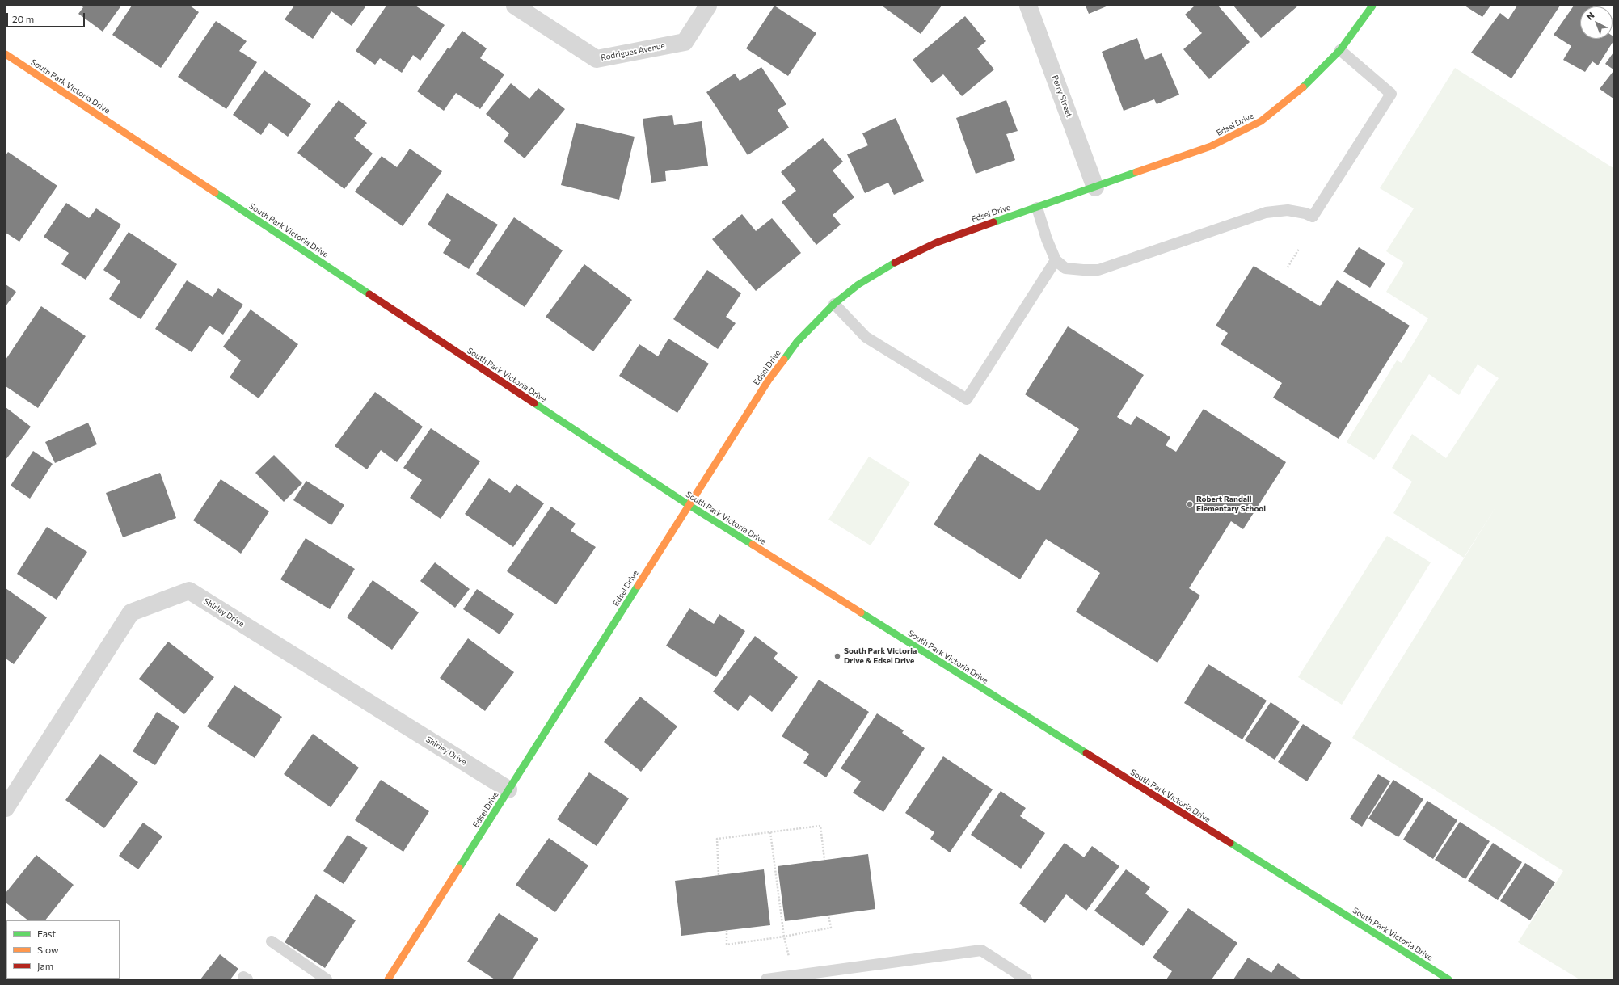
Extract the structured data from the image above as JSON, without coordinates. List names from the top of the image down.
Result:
{
  "streets": {
    "main road": ["South Park Victoria Drive", "Edsel Drive"],
    "street": ["Rodrigues Avenue", "Perry Street", "Shirley Drive"]
  },
  "crossings": [
    ["South Park Victoria Drive", "Edsel Drive"],
    ["Perry Street", "Edsel Drive"],
    ["Edsel Drive", "Shirley Drive"]
  ],
  "places": ["Robert Randall Elementary School", "South Park Victoria Drive & Edsel Drive"],
  "legend": ["Fast", "Slow", "Jam"],
  "scale_bar": "20 m",
  "north": "top left"
}
